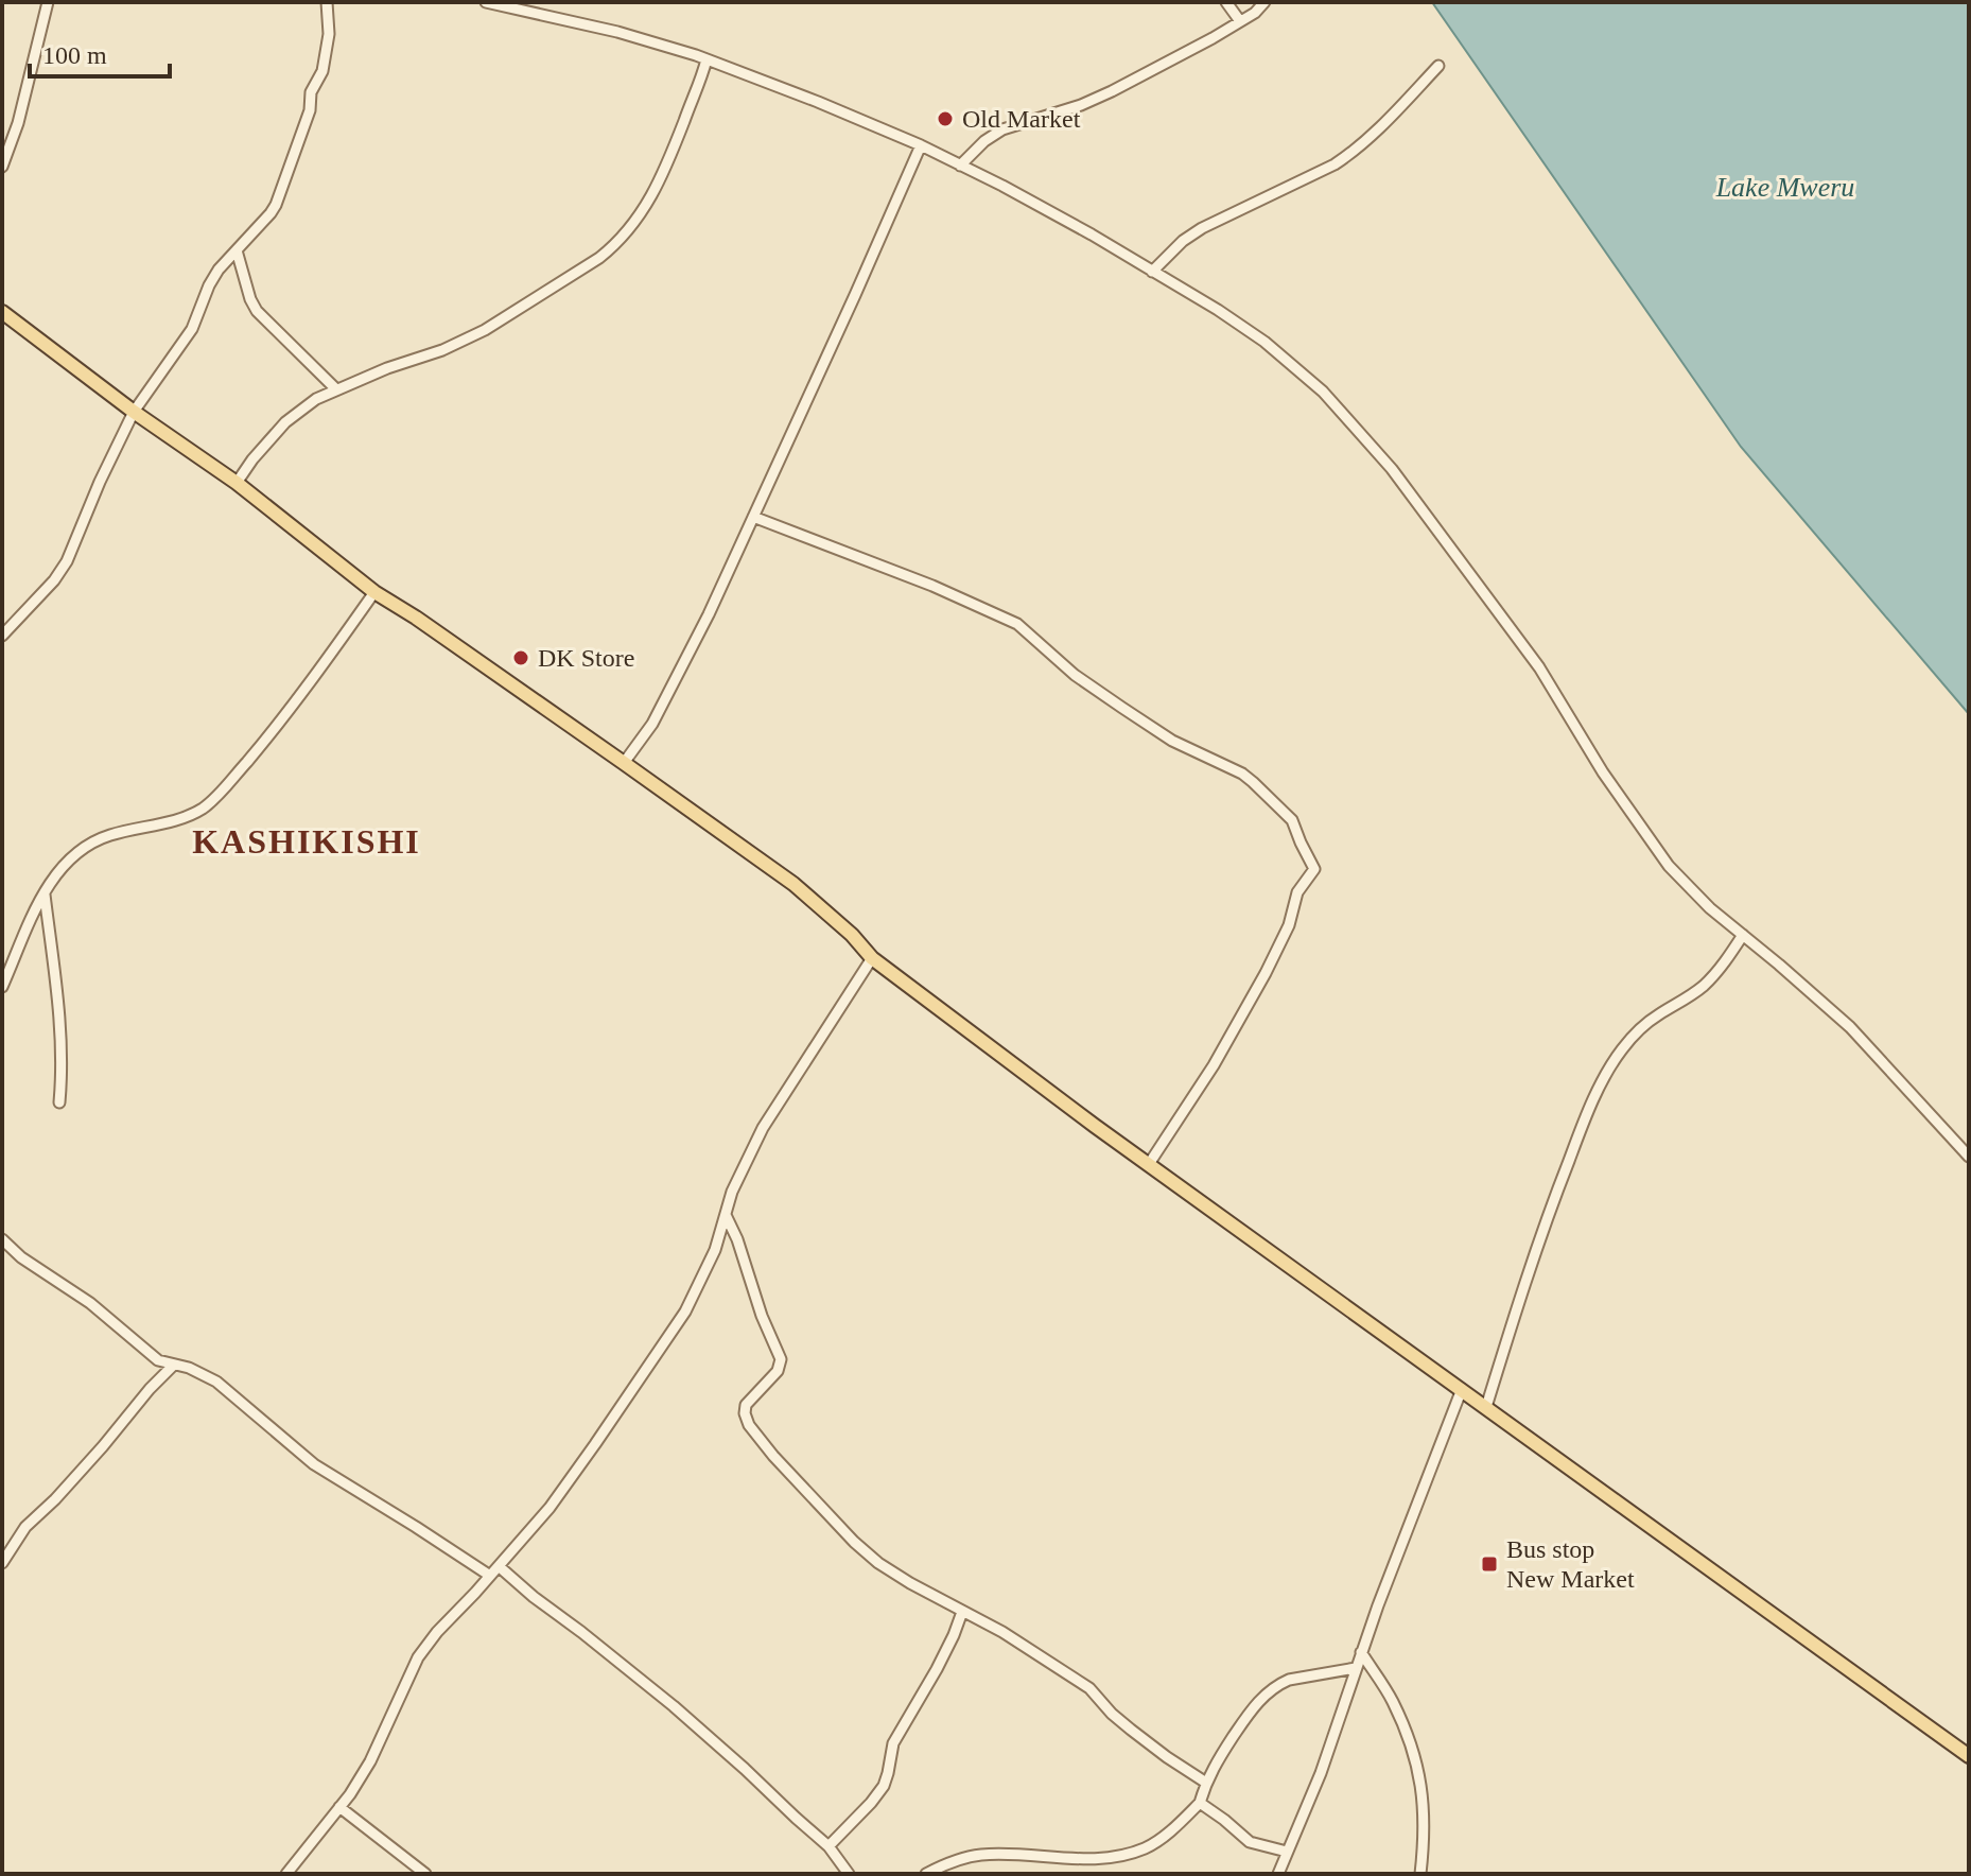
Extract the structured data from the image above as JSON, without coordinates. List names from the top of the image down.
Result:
{
  "districts": ["KASHIKISHI"],
  "water": ["Lake Mweru"],
  "places": {
    "other": ["Old Market", "DK Store"],
    "transit": ["Bus stop New Market"]
  },
  "scale_bar": "100 m"
}
